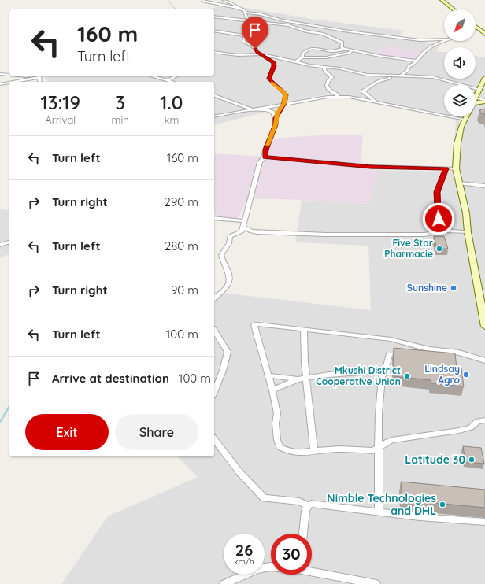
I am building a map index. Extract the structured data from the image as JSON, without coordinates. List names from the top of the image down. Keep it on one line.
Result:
{"places":["Five Star Pharmacie","Sunshine","Lindsay Agro","Mkushi District Cooperative Union","Latitude 30","Nimble Technologies and DHL"],"north":"bottom left","page":{"turn":["160 m","Turn left"],"eta":["13:19","Arrival","3","min","1.0","km"],"list":[{"name":"Turn left","value":"160 m"},{"name":"Turn right","value":"290 m"},{"name":"Turn left","value":"280 m"},{"name":"Turn right","value":"90 m"},{"name":"Turn left","value":"100 m"},{"name":"Arrive at destination","value":"100 m"}],"buttons":["Exit","Share"],"speed":"26 km/h","limit":"30"}}
